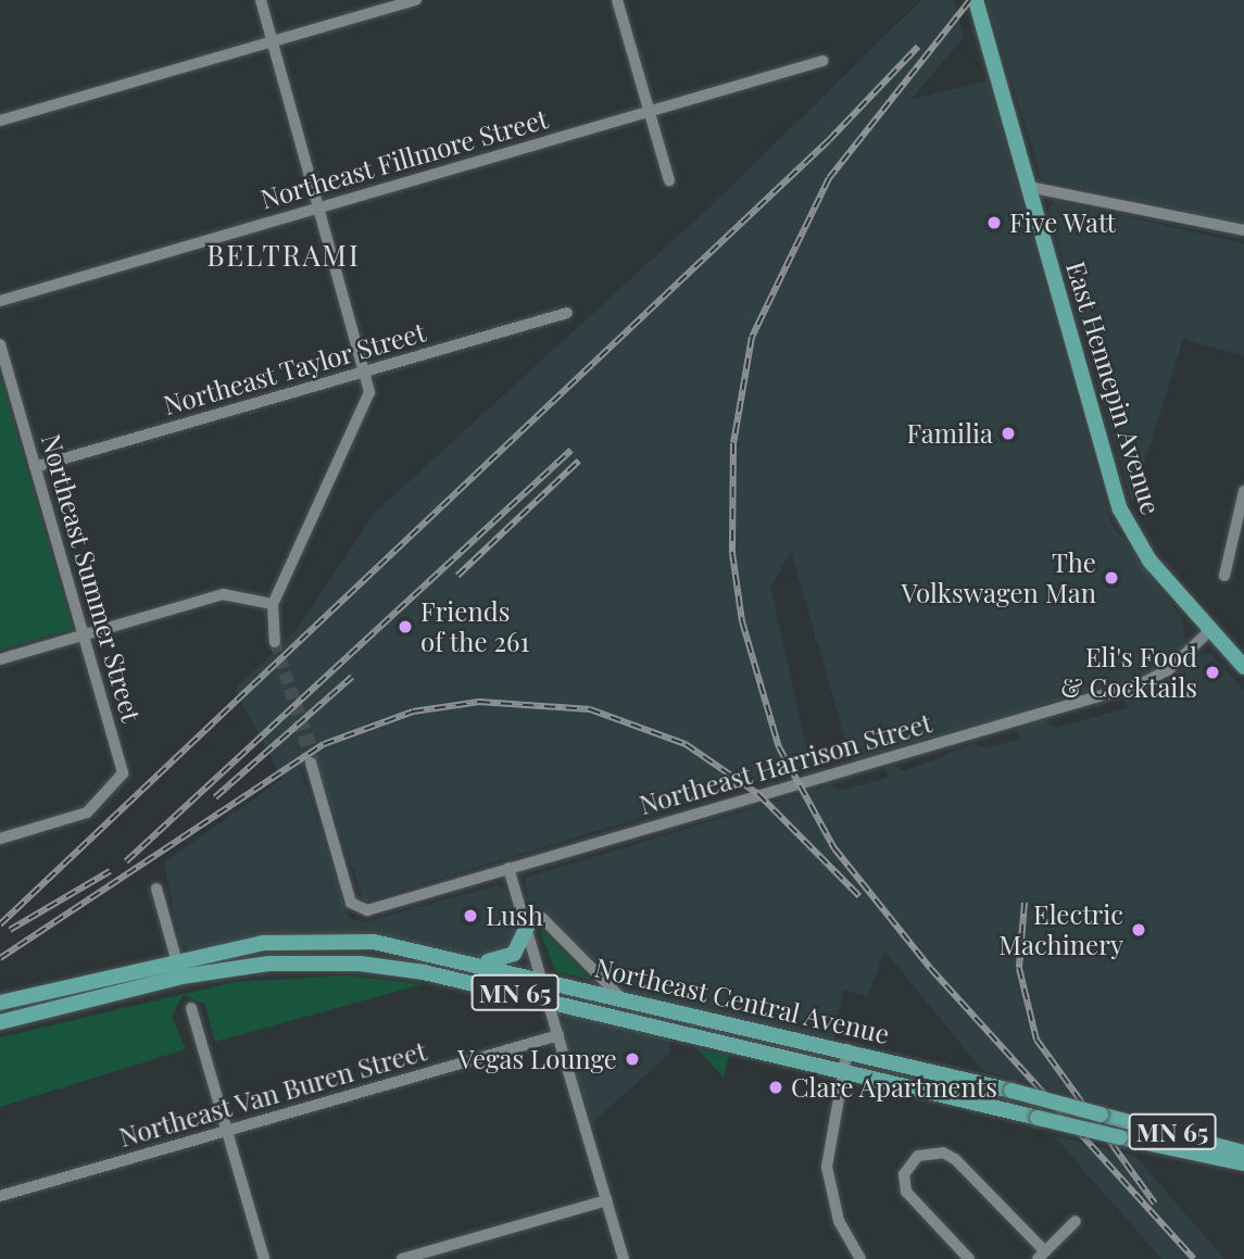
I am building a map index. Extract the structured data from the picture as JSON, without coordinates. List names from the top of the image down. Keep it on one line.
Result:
{"streets":{"main road":["East Hennepin Avenue","MN 65","Northeast Central Avenue"],"street":["Northeast Fillmore Street","Northeast Taylor Street","Northeast Summer Street","Northeast Harrison Street","Northeast Van Buren Street"]},"crossings":[["Northeast Taylor Street","Northeast Summer Street"],["East Hennepin Avenue","Northeast Harrison Street"]],"districts":["BELTRAMI"],"places":["Five Watt","Familia","The Volkswagen Man","Friends of the 261","Eli's Food & Cocktails","Lush","Electric Machinery","Vegas Lounge","Clare Apartments"]}
